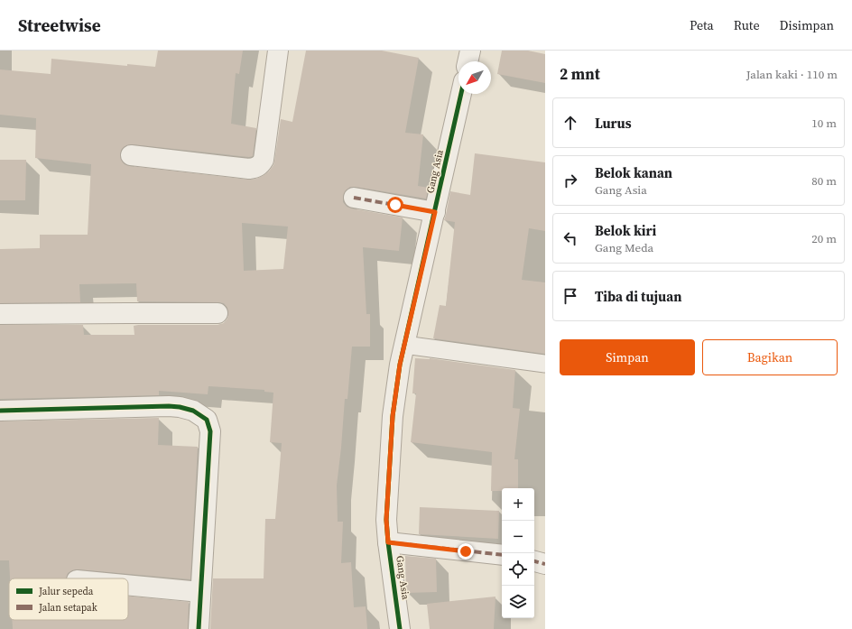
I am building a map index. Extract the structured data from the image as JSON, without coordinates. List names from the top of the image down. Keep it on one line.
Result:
{"streets":{"street":["Gang Asia"]},"legend":["Jalur sepeda","Jalan setapak"],"north":"bottom left","page":{"header":"Streetwise","nav":["Peta","Rute","Disimpan"],"heading":["2 mnt","Jalan kaki · 110 m"],"list":[["Lurus","10 m"],["Belok kanan","Gang Asia","80 m"],["Belok kiri","Gang Meda","20 m"],"Tiba di tujuan"],"buttons":["Simpan","Bagikan"],"map_buttons":["+","−"]}}
